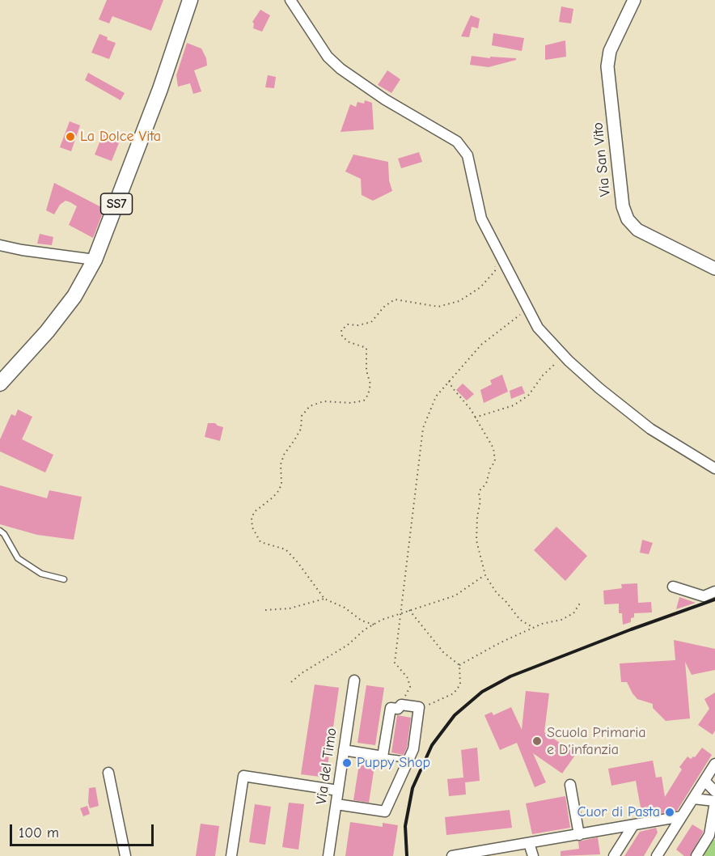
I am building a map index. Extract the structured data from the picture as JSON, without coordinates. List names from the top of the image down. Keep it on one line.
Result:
{"streets":{"main road":["SS7"],"street":["Via San Vito","Via del Timo"]},"places":["La Dolce Vita","Scuola Primaria e D'infanzia","Puppy Shop","Cuor di Pasta"],"scale_bar":"100 m"}
